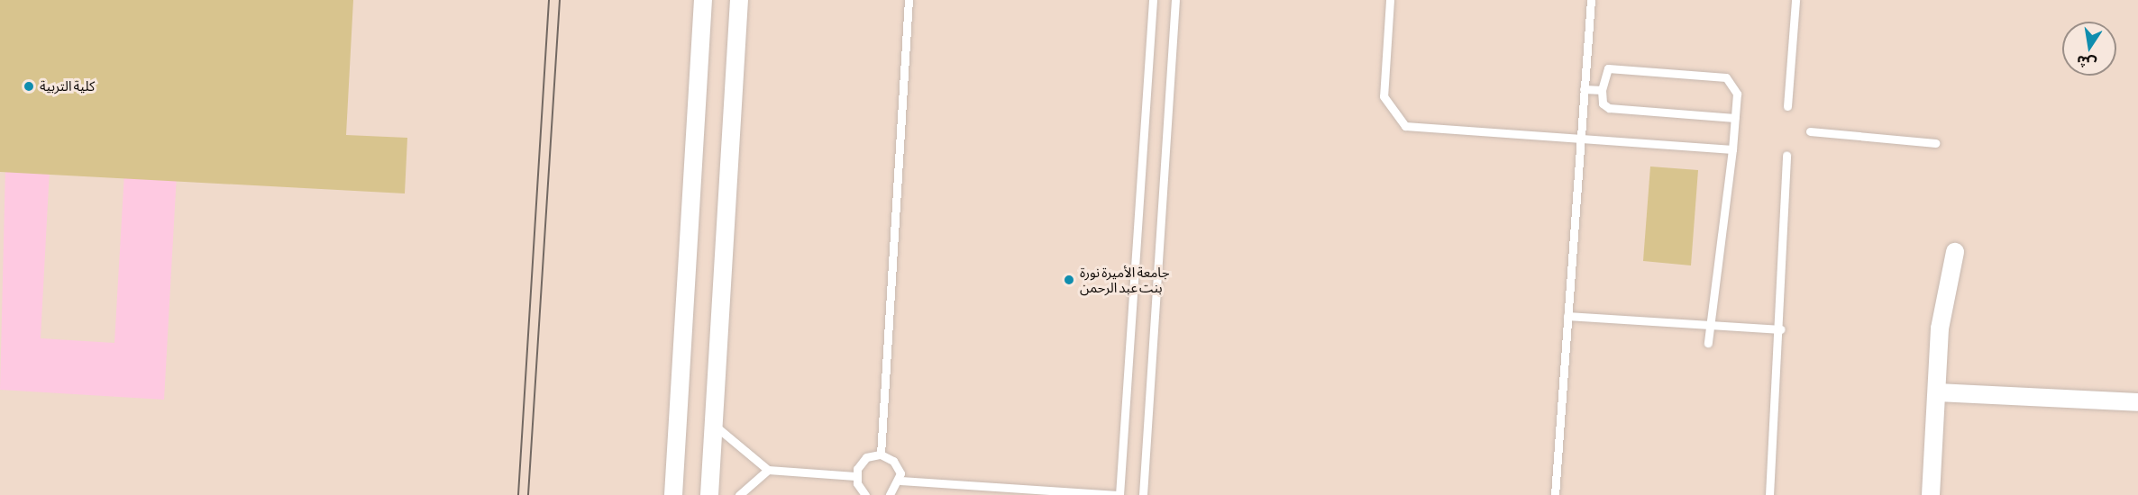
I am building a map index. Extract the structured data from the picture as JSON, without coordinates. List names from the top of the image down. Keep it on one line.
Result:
{"places":["كلية التربية","جامعة الأميرة نورة بنت عبد الرحمن"],"north":"bottom"}
